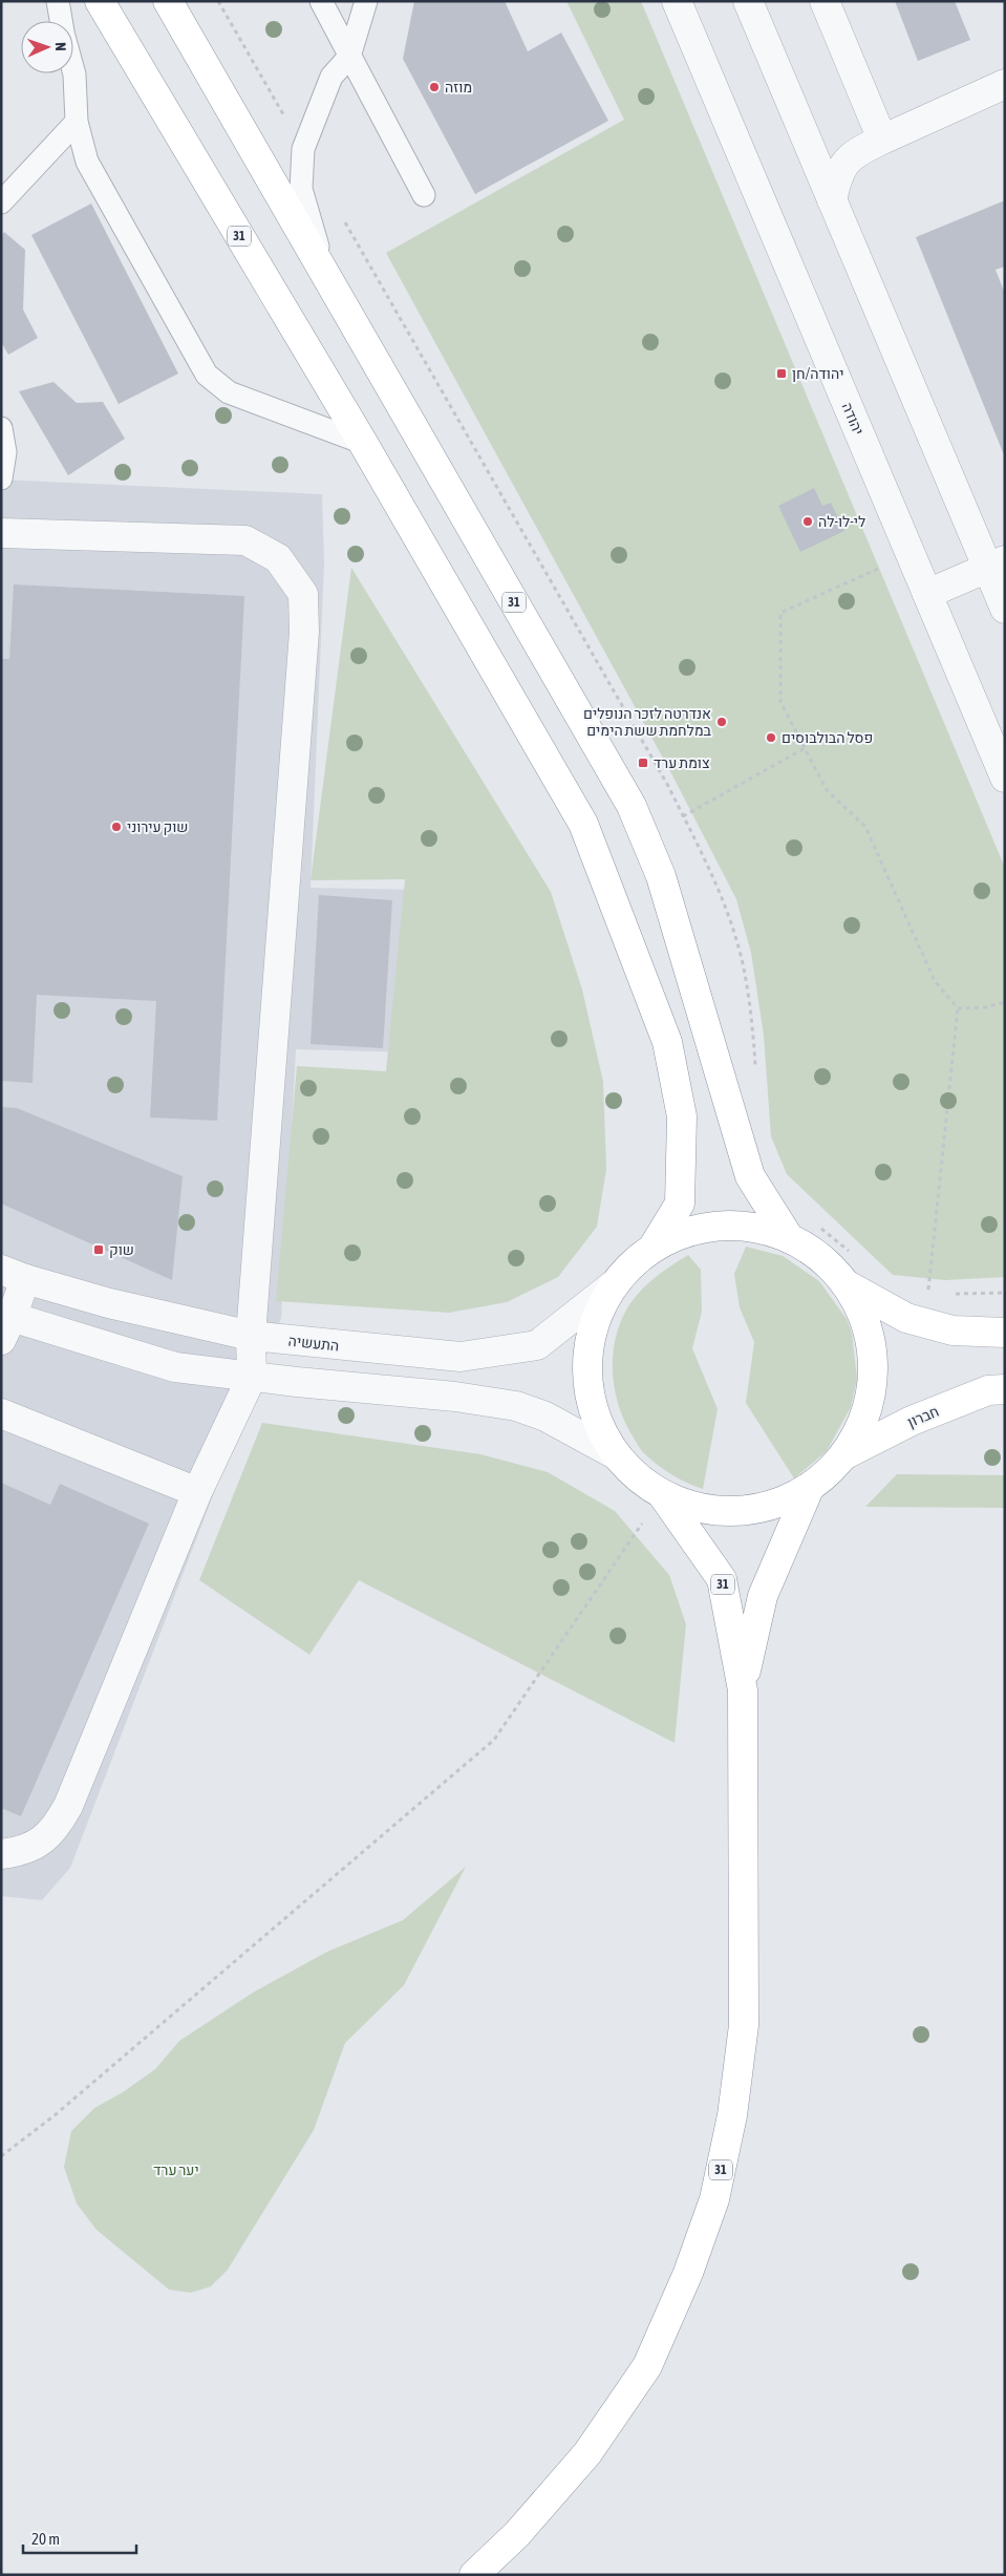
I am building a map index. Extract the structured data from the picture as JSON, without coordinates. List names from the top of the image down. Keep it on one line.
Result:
{"streets":{"main road":["31","חברון"],"street":["יהודה","התעשיה"]},"crossings":[["31","התעשיה"],["31","חברון"]],"parks":["יער ערד"],"places":{"other":["מוזה","לי-לו-לה","אנדרטה לזכר הנופלים במלחמת ששת הימים","פסל הבולבוסים","שוק עירוני"],"transit":["יהודה/חן","צומת ערד","שוק"]},"scale_bar":"20 m","north":"right"}
